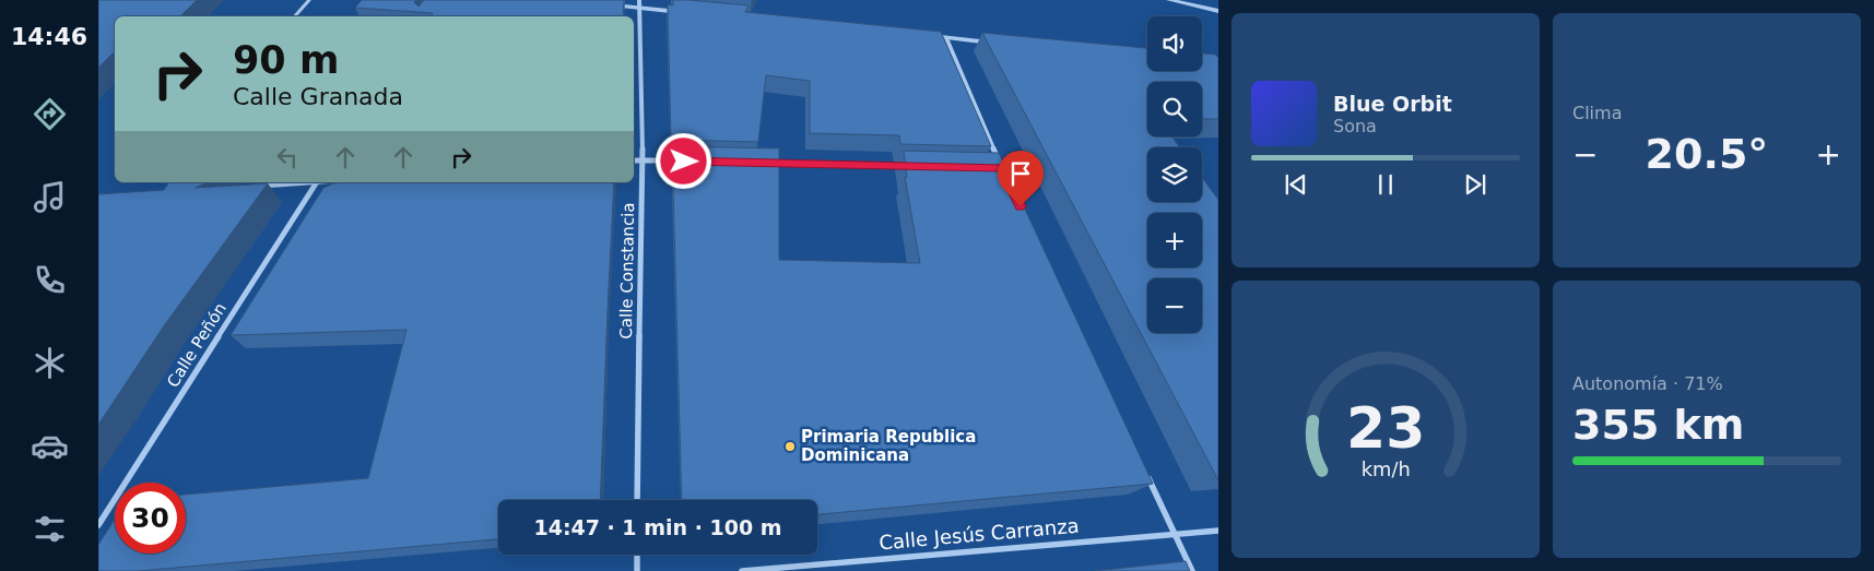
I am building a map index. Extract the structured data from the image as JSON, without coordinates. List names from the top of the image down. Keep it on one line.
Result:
{"streets":{"street":["Calle Constancia","Calle Peñón","Calle Jesús Carranza"]},"places":["Primaria Republica Dominicana"],"page":{"tabs":"14:46","tile":["Clima",["Autonomía · 71%","355 km"]],"map_buttons":["+","−"],"turn":["90 m","Calle Granada"],"song":["Blue Orbit","Sona"],"heat":["−","20.5°","+"],"limit":"30","trip":"14:47 · 1 min · 100 m","gauge":["23","km/h"]}}
